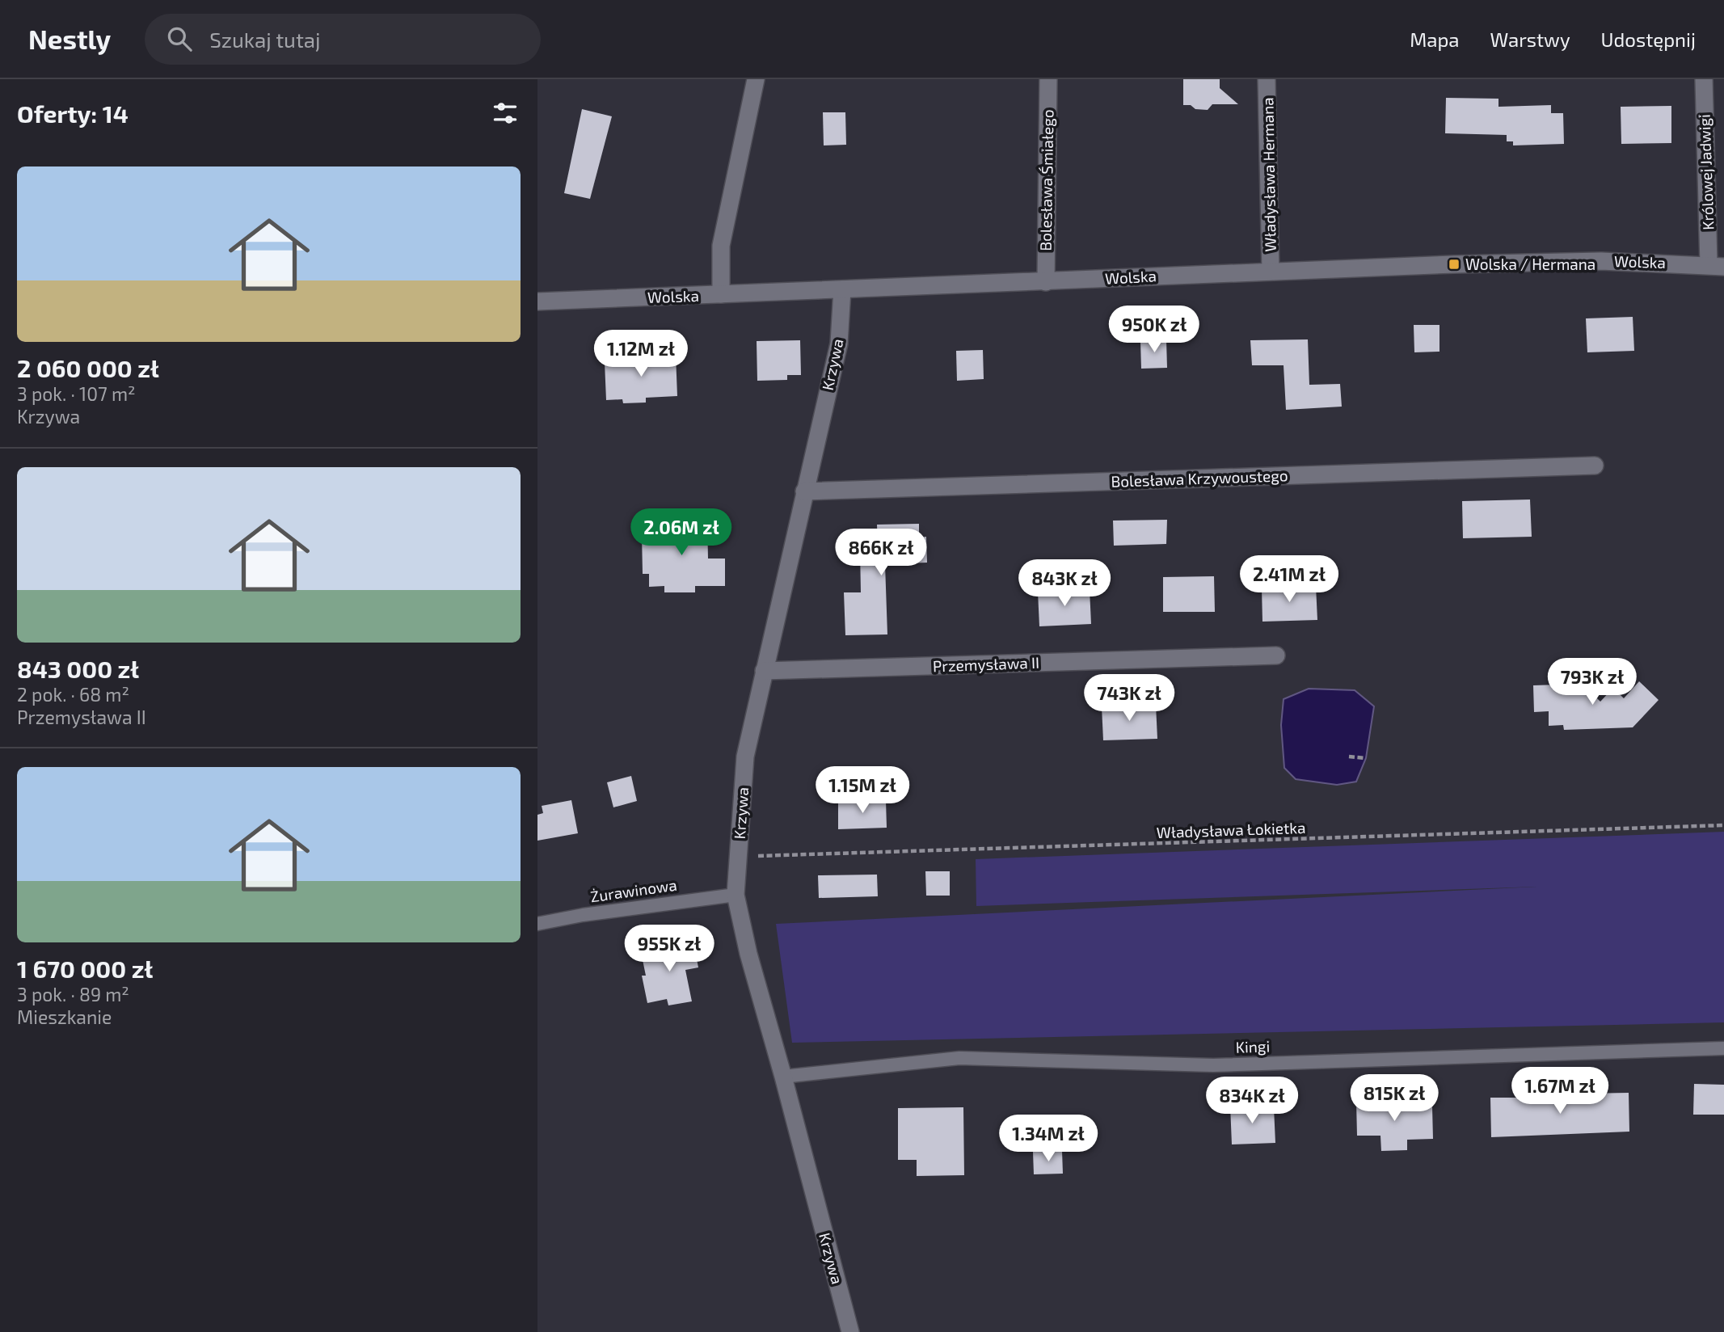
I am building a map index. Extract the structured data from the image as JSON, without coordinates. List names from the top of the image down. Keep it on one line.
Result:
{"streets":{"street":["Królowej Jadwigi","Władysława Hermana","Bolesława Śmiałego","Wolska","Krzywa","Bolesława Krzywoustego","Przemysława II"],"lane":["Żurawinowa","Kingi"],"path":["Władysława Łokietka"]},"crossings":[["Królowej Jadwigi","Wolska"],["Władysława Hermana","Wolska"],["Bolesława Śmiałego","Wolska"],["Wolska","Krzywa"],["Krzywa","Bolesława Krzywoustego"],["Krzywa","Przemysława II"],["Krzywa","Władysława Łokietka"],["Krzywa","Żurawinowa"],["Krzywa","Kingi"]],"places":{"transit":["Wolska / Hermana"]},"page":{"header":"Nestly","search":"Szukaj tutaj","nav":["Mapa","Warstwy","Udostępnij"],"heading":"Oferty: 14","list":[{"name":"2 060 000 zł","note":"3 pok. · 107 m² · Krzywa"},{"name":"843 000 zł","note":"2 pok. · 68 m² · Przemysława II"},{"name":"1 670 000 zł","note":"3 pok. · 89 m² · Mieszkanie"}],"price":["950K zł","1.12M zł","2.06M zł","866K zł","2.41M zł","843K zł","793K zł","743K zł","1.15M zł","955K zł","1.67M zł","815K zł","834K zł","1.34M zł"]}}
